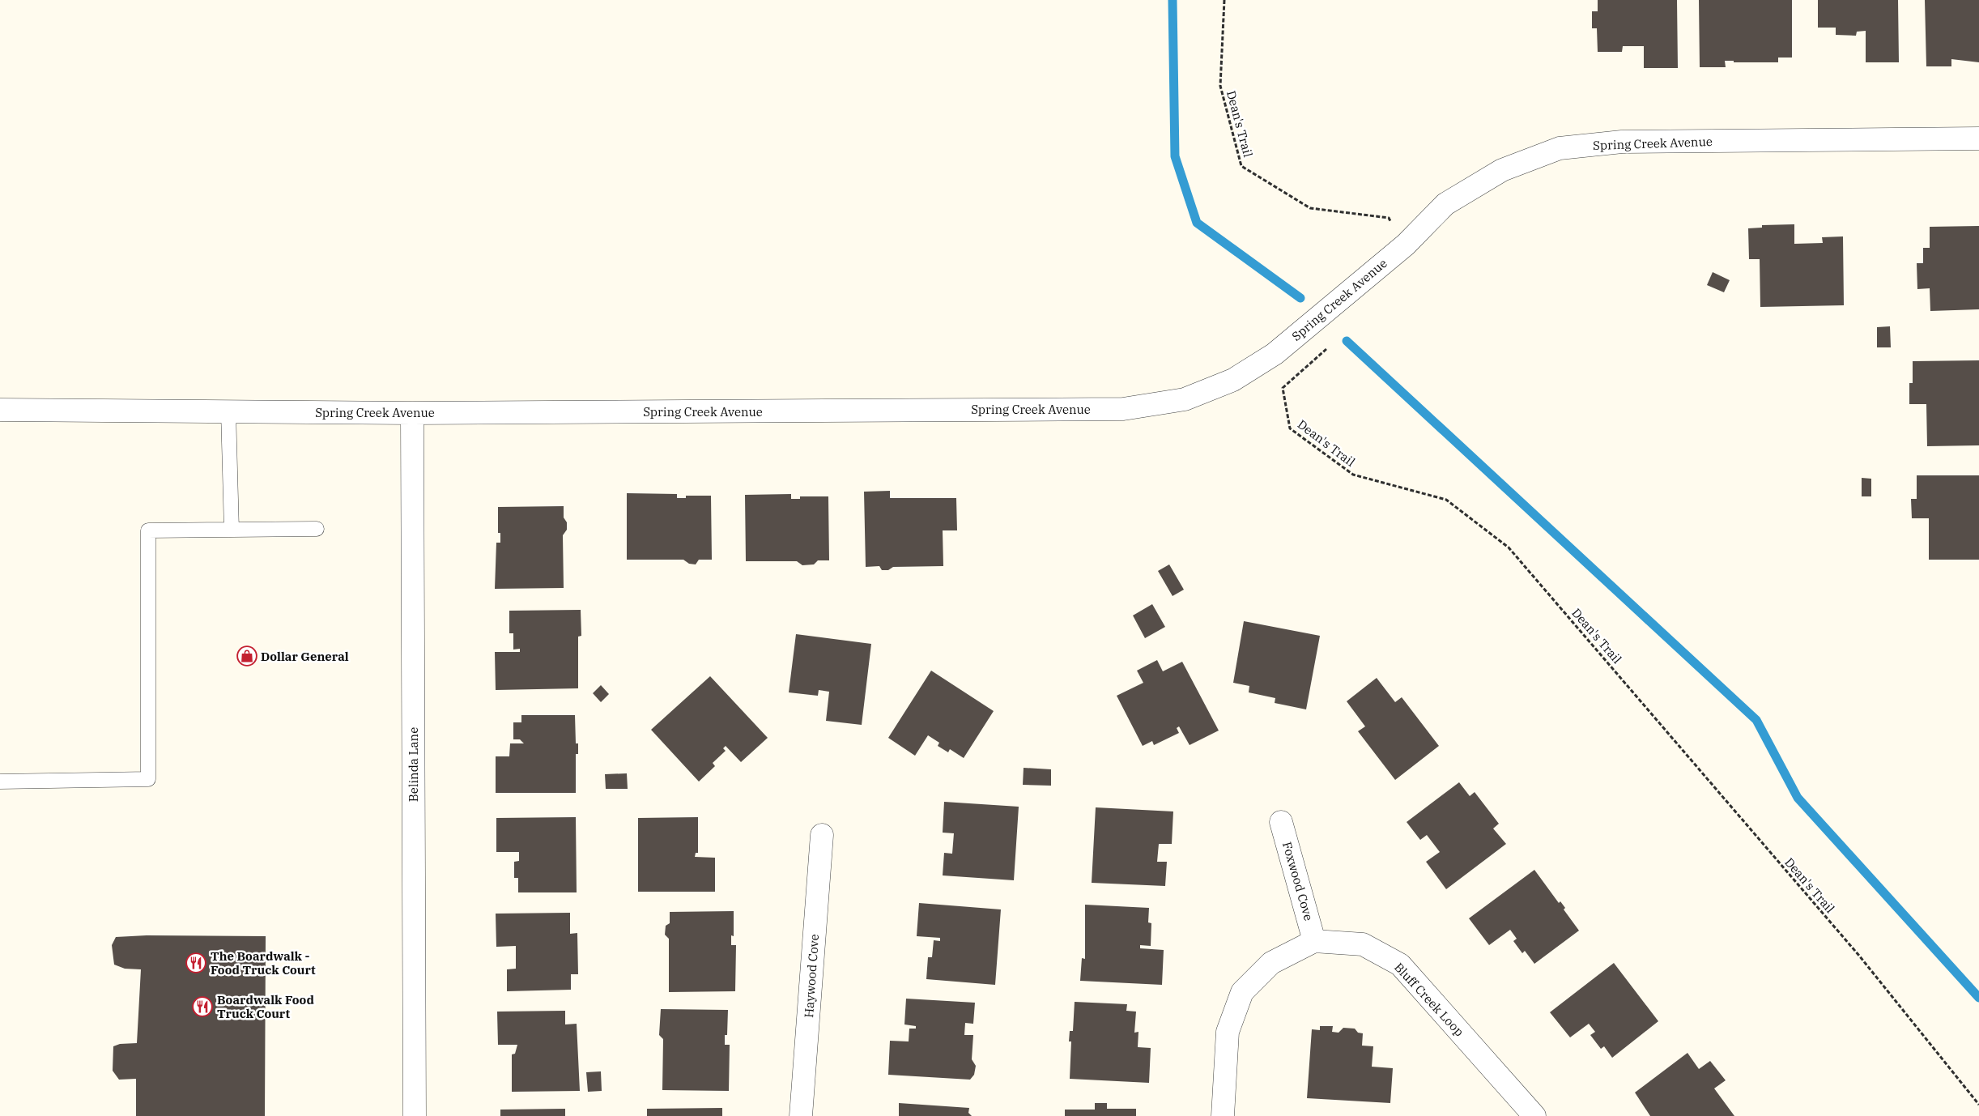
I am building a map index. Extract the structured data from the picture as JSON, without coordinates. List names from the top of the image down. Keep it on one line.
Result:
{"streets":{"street":["Spring Creek Avenue","Belinda Lane","Foxwood Cove","Haywood Cove","Bluff Creek Loop"],"path":["Dean's Trail"]},"crossings":[["Spring Creek Avenue","Belinda Lane"],["Foxwood Cove","Bluff Creek Loop"]],"places":{"shop":["Dollar General"],"restaurant":["The Boardwalk - Food Truck Court","Boardwalk Food Truck Court"]}}
